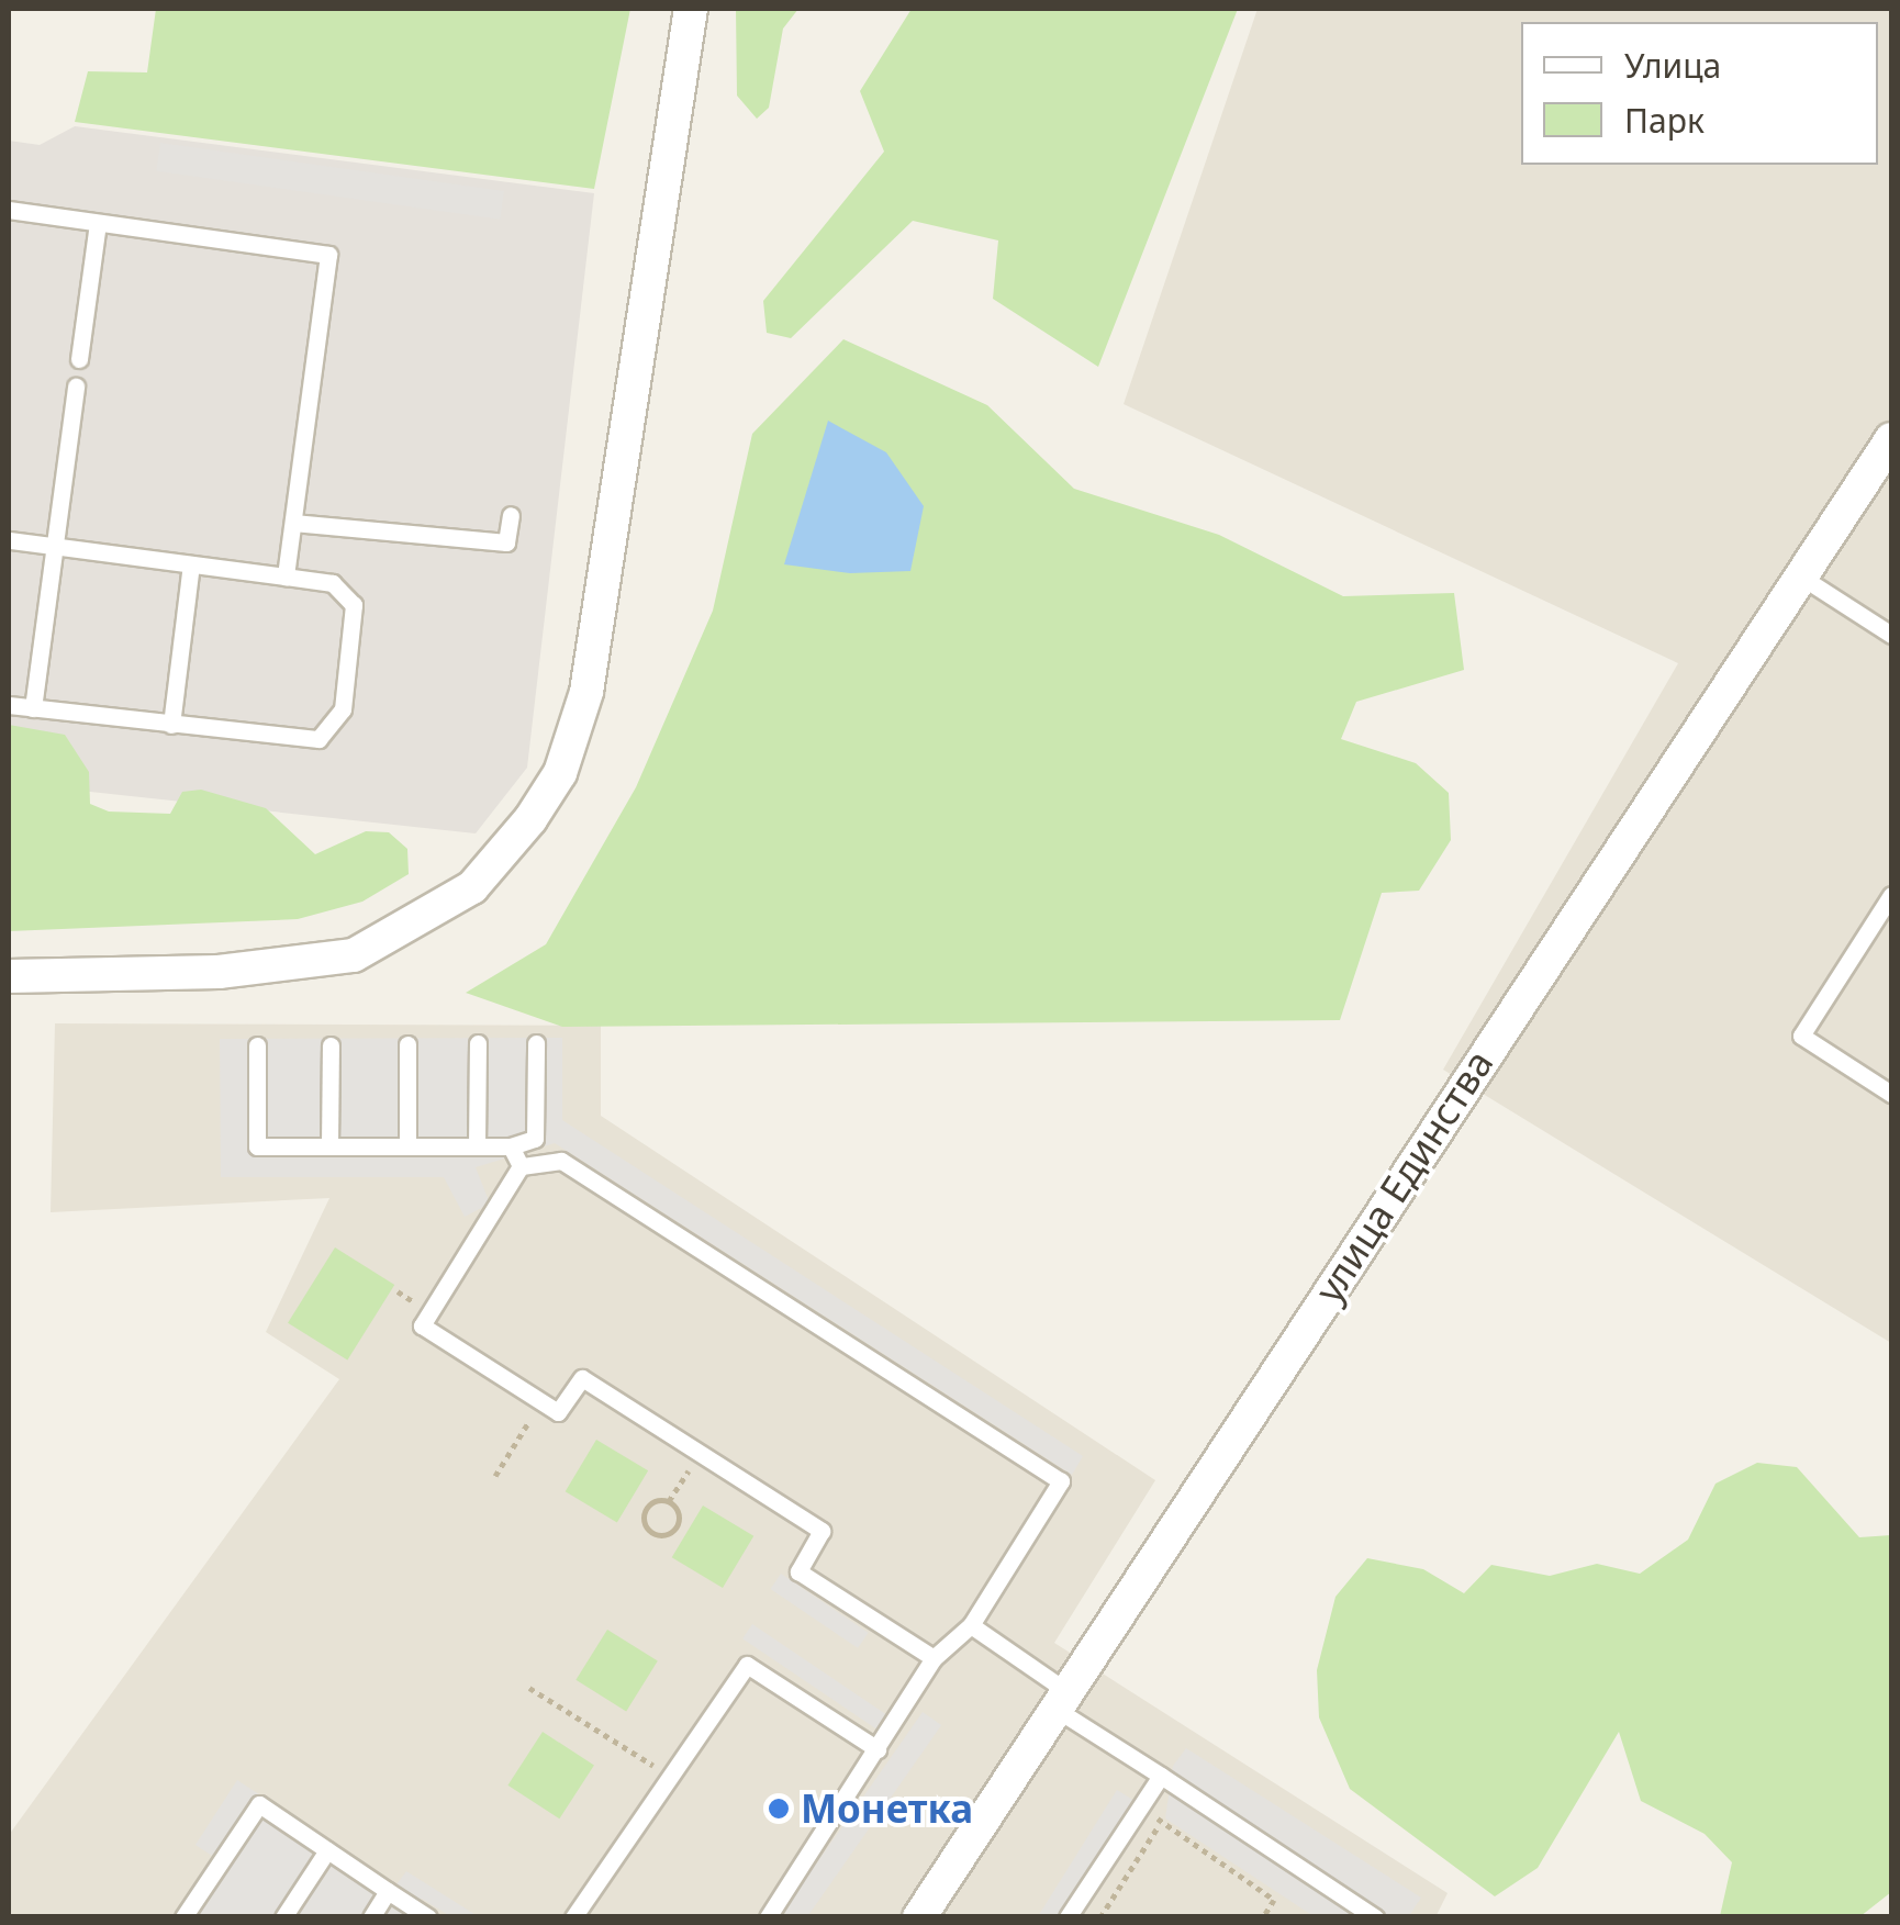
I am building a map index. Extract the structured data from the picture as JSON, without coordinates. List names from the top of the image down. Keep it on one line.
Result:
{"streets":{"street":["улица Единства"]},"places":["Монетка"],"legend":["Улица","Парк"]}
